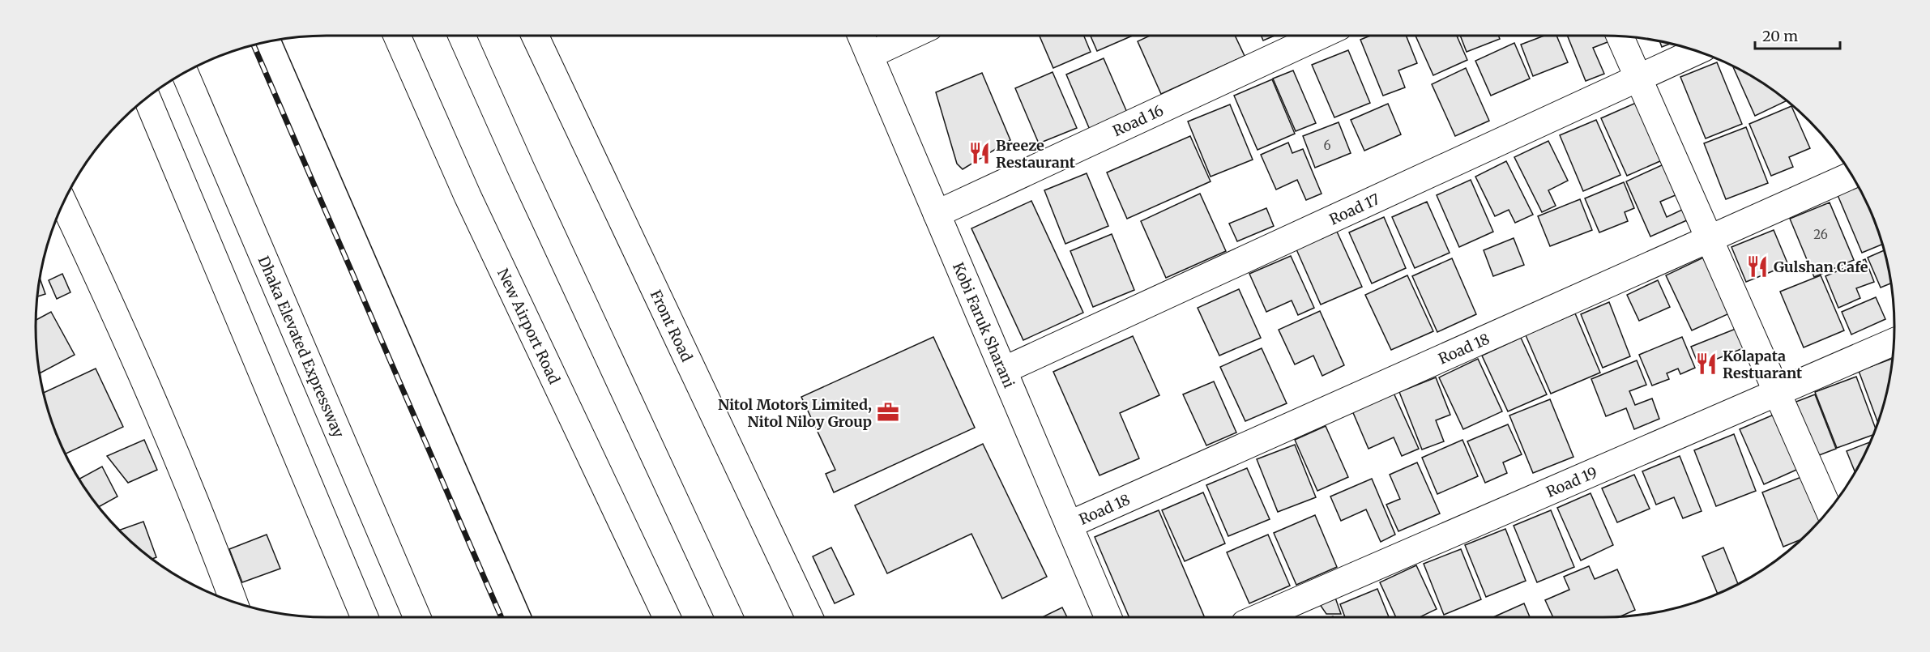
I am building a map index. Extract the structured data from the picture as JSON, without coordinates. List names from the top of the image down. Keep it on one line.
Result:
{"streets":{"main road":["Road 16","Road 17","Kobi Faruk Sharani","Front Road","New Airport Road","Dhaka Elevated Expressway","Road 18","Road 19"]},"crossings":[["Road 16","Kobi Faruk Sharani"],["Road 17","Kobi Faruk Sharani"],["Kobi Faruk Sharani","Road 18"]],"places":{"restaurant":["Breeze Restaurant","Gulshan Cafe","Kolapata Restuarant"],"office":["Nitol Motors Limited, Nitol Niloy Group"]},"house_numbers":["6","26"],"scale_bar":"20 m"}
